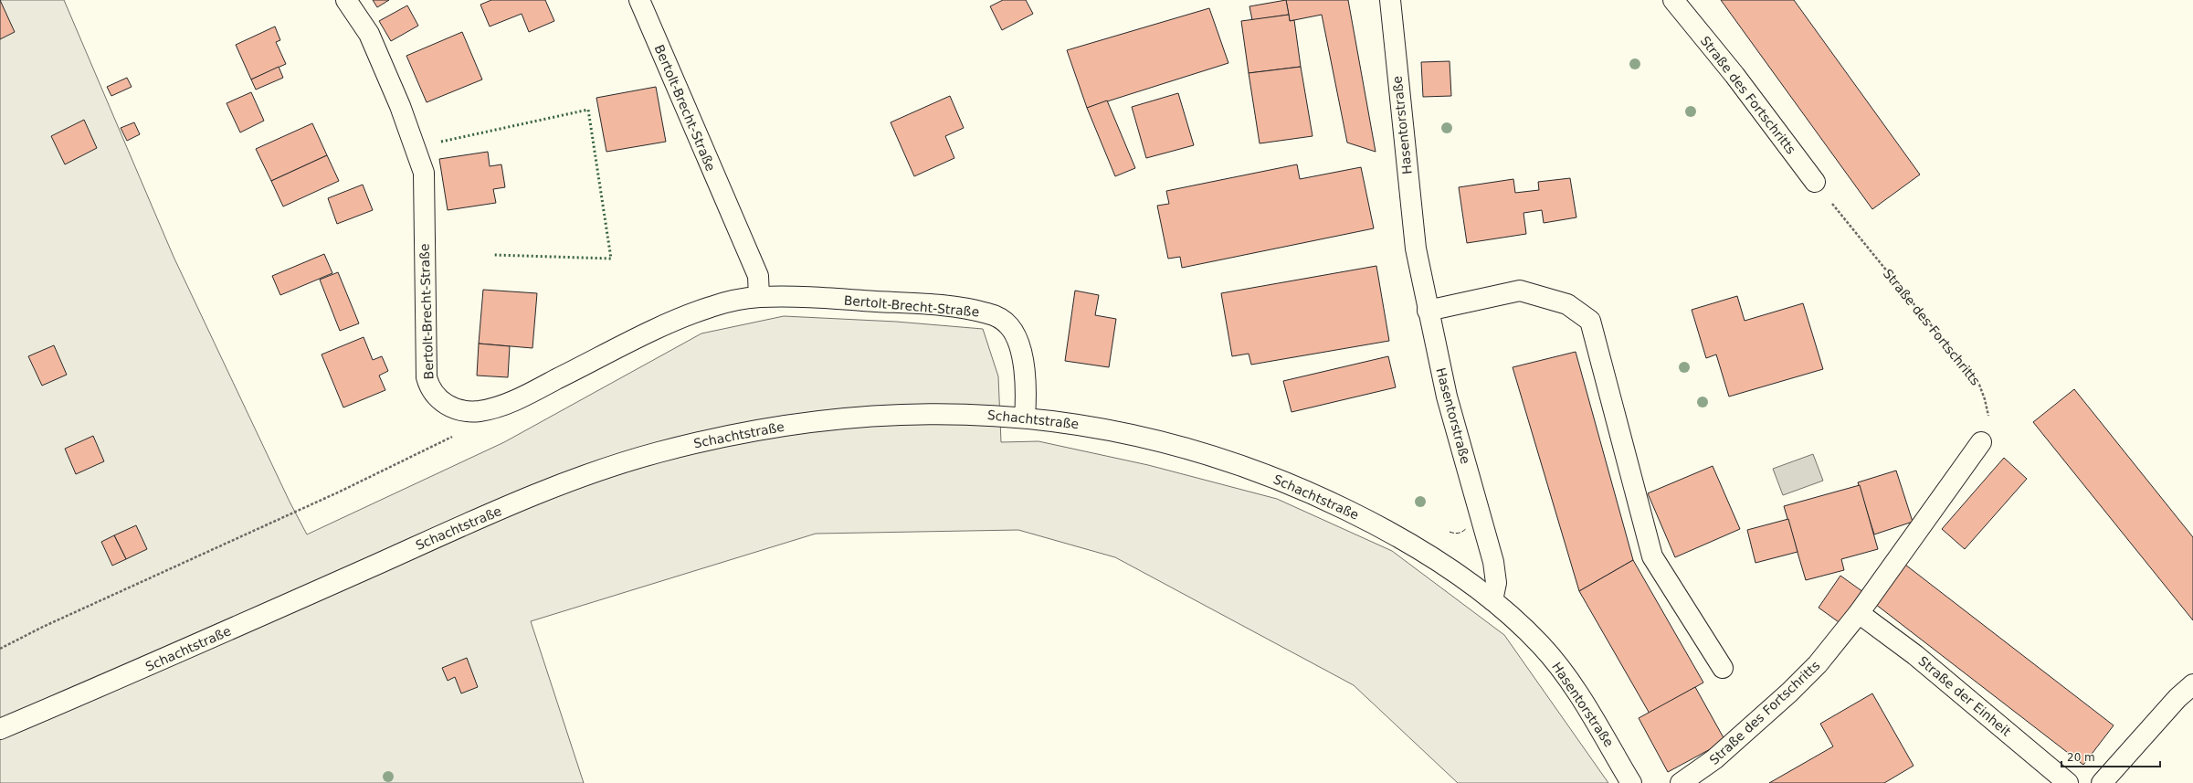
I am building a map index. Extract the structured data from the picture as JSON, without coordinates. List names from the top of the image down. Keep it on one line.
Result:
{"streets":{"street":["Straße des Fortschritts","Bertolt-Brecht-Straße","Hasentorstraße","Schachtstraße","Straße der Einheit"]},"crossings":[["Straße des Fortschritts","Straße der Einheit"],["Bertolt-Brecht-Straße","Schachtstraße"],["Hasentorstraße","Schachtstraße"]],"scale_bar":"20 m"}
